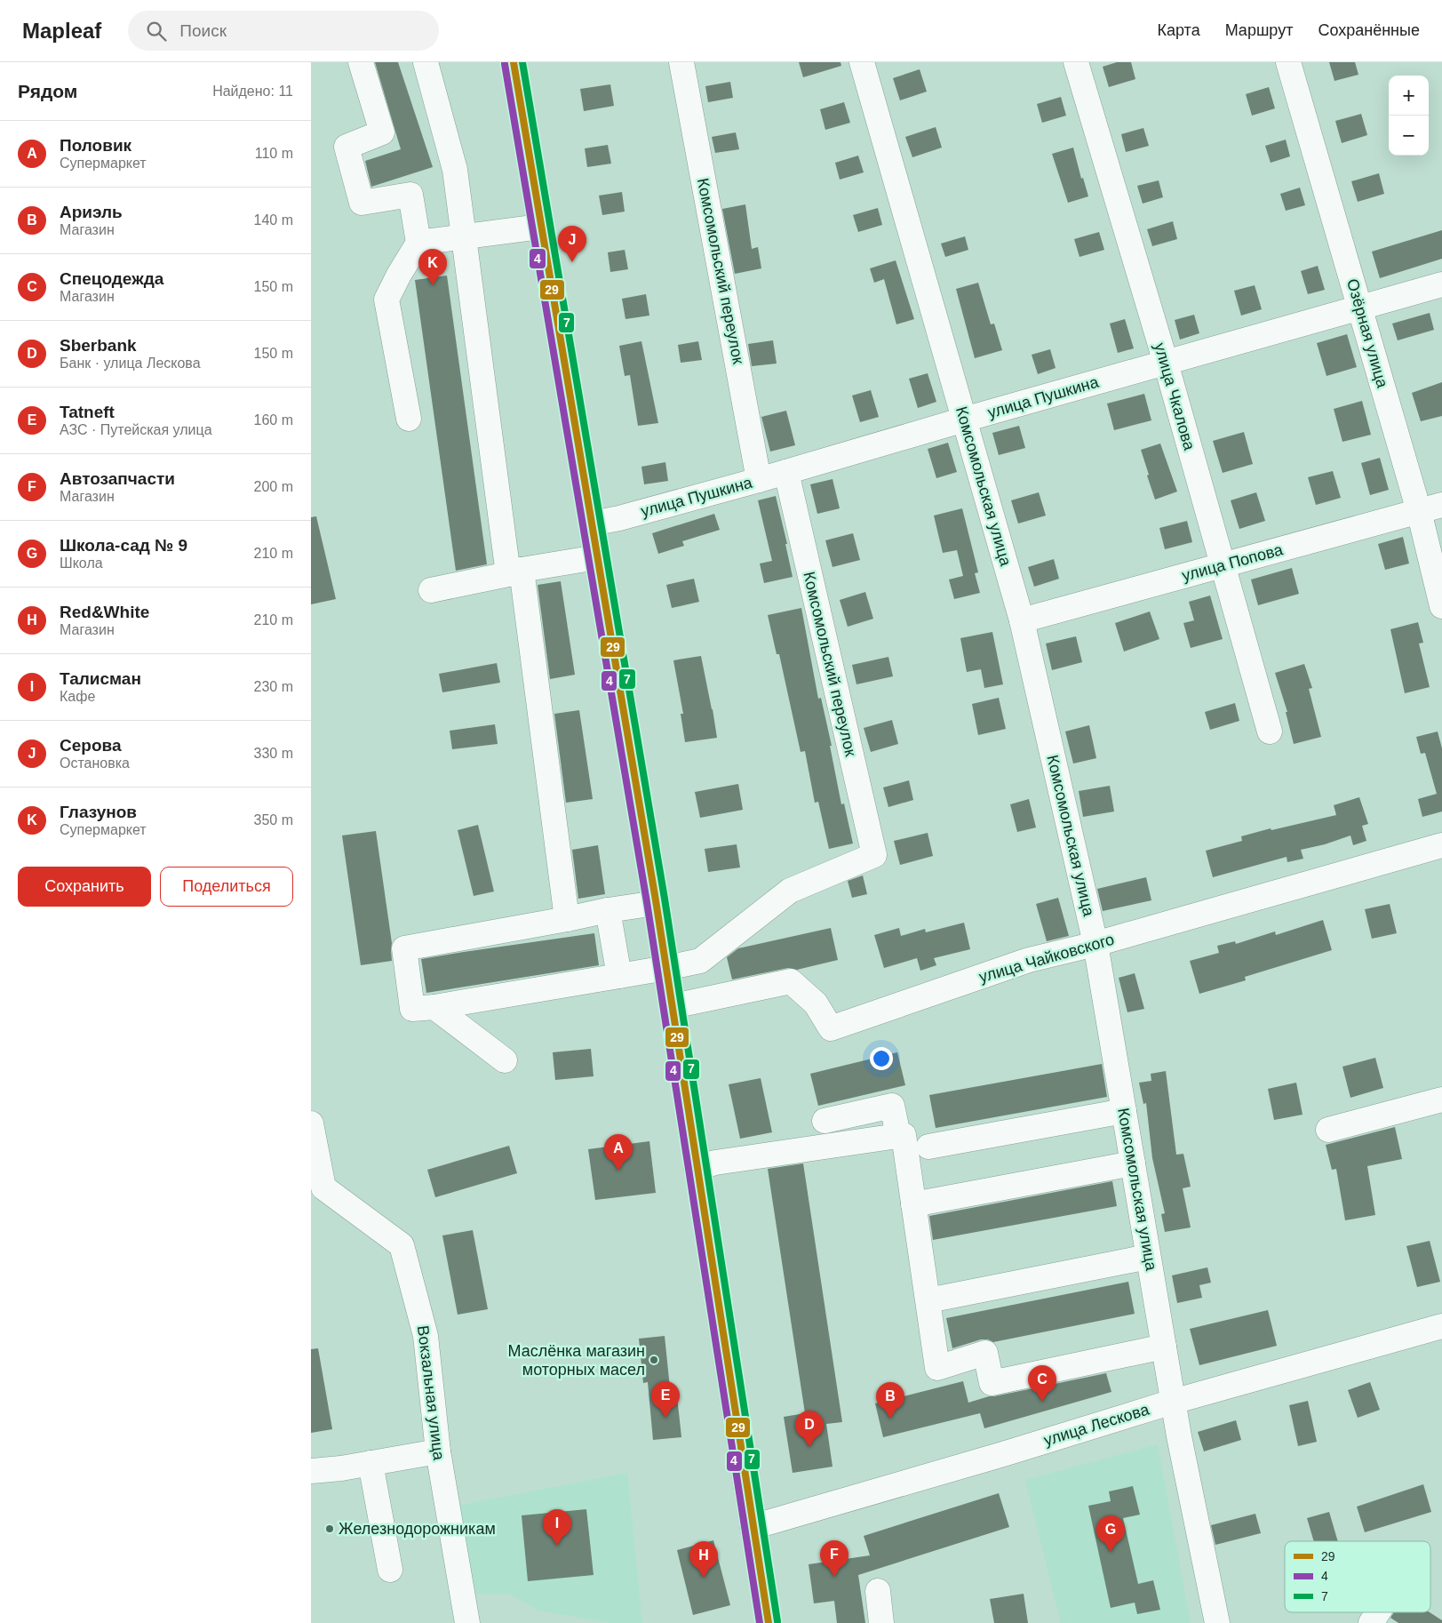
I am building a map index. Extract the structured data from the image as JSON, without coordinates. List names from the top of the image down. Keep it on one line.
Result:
{"streets":{"street":["Комсомольский переулок","Озёрная улица","улица Чкалова","улица Пушкина","Комсомольская улица","улица Попова","улица Чайковского","Вокзальная улица","улица Лескова"]},"crossings":[["Комсомольский переулок","улица Пушкина"],["Озёрная улица","улица Пушкина"],["Озёрная улица","улица Попова"],["улица Чкалова","улица Пушкина"],["улица Чкалова","улица Попова"],["улица Пушкина","Комсомольская улица"],["Комсомольская улица","улица Попова"],["Комсомольская улица","улица Чайковского"],["Комсомольская улица","улица Лескова"]],"places":["Маслёнка магазин моторных масел","Железнодорожникам"],"lines":["transit line 29","transit line 7","transit line 4"],"legend":["29","4","7"],"page":{"header":"Mapleaf","search":"Поиск","nav":["Карта","Маршрут","Сохранённые"],"heading":["Рядом","Найдено: 11"],"map_buttons":["+","−"],"list":[{"mark":"A","name":"Половик","note":"Супермаркет","value":"110 m"},{"mark":"B","name":"Ариэль","note":"Магазин","value":"140 m"},{"mark":"C","name":"Спецодежда","note":"Магазин","value":"150 m"},{"mark":"D","name":"Sberbank","note":"Банк · улица Лескова","value":"150 m"},{"mark":"E","name":"Tatneft","note":"АЗС · Путейская улица","value":"160 m"},{"mark":"F","name":"Автозапчасти","note":"Магазин","value":"200 m"},{"mark":"G","name":"Школа-сад № 9","note":"Школа","value":"210 m"},{"mark":"H","name":"Red&White","note":"Магазин","value":"210 m"},{"mark":"I","name":"Талисман","note":"Кафе","value":"230 m"},{"mark":"J","name":"Серова","note":"Остановка","value":"330 m"},{"mark":"K","name":"Глазунов","note":"Супермаркет","value":"350 m"}],"pins":["J","K","A","C","E","B","D","I","G","F","H"],"buttons":["Сохранить","Поделиться"]}}
